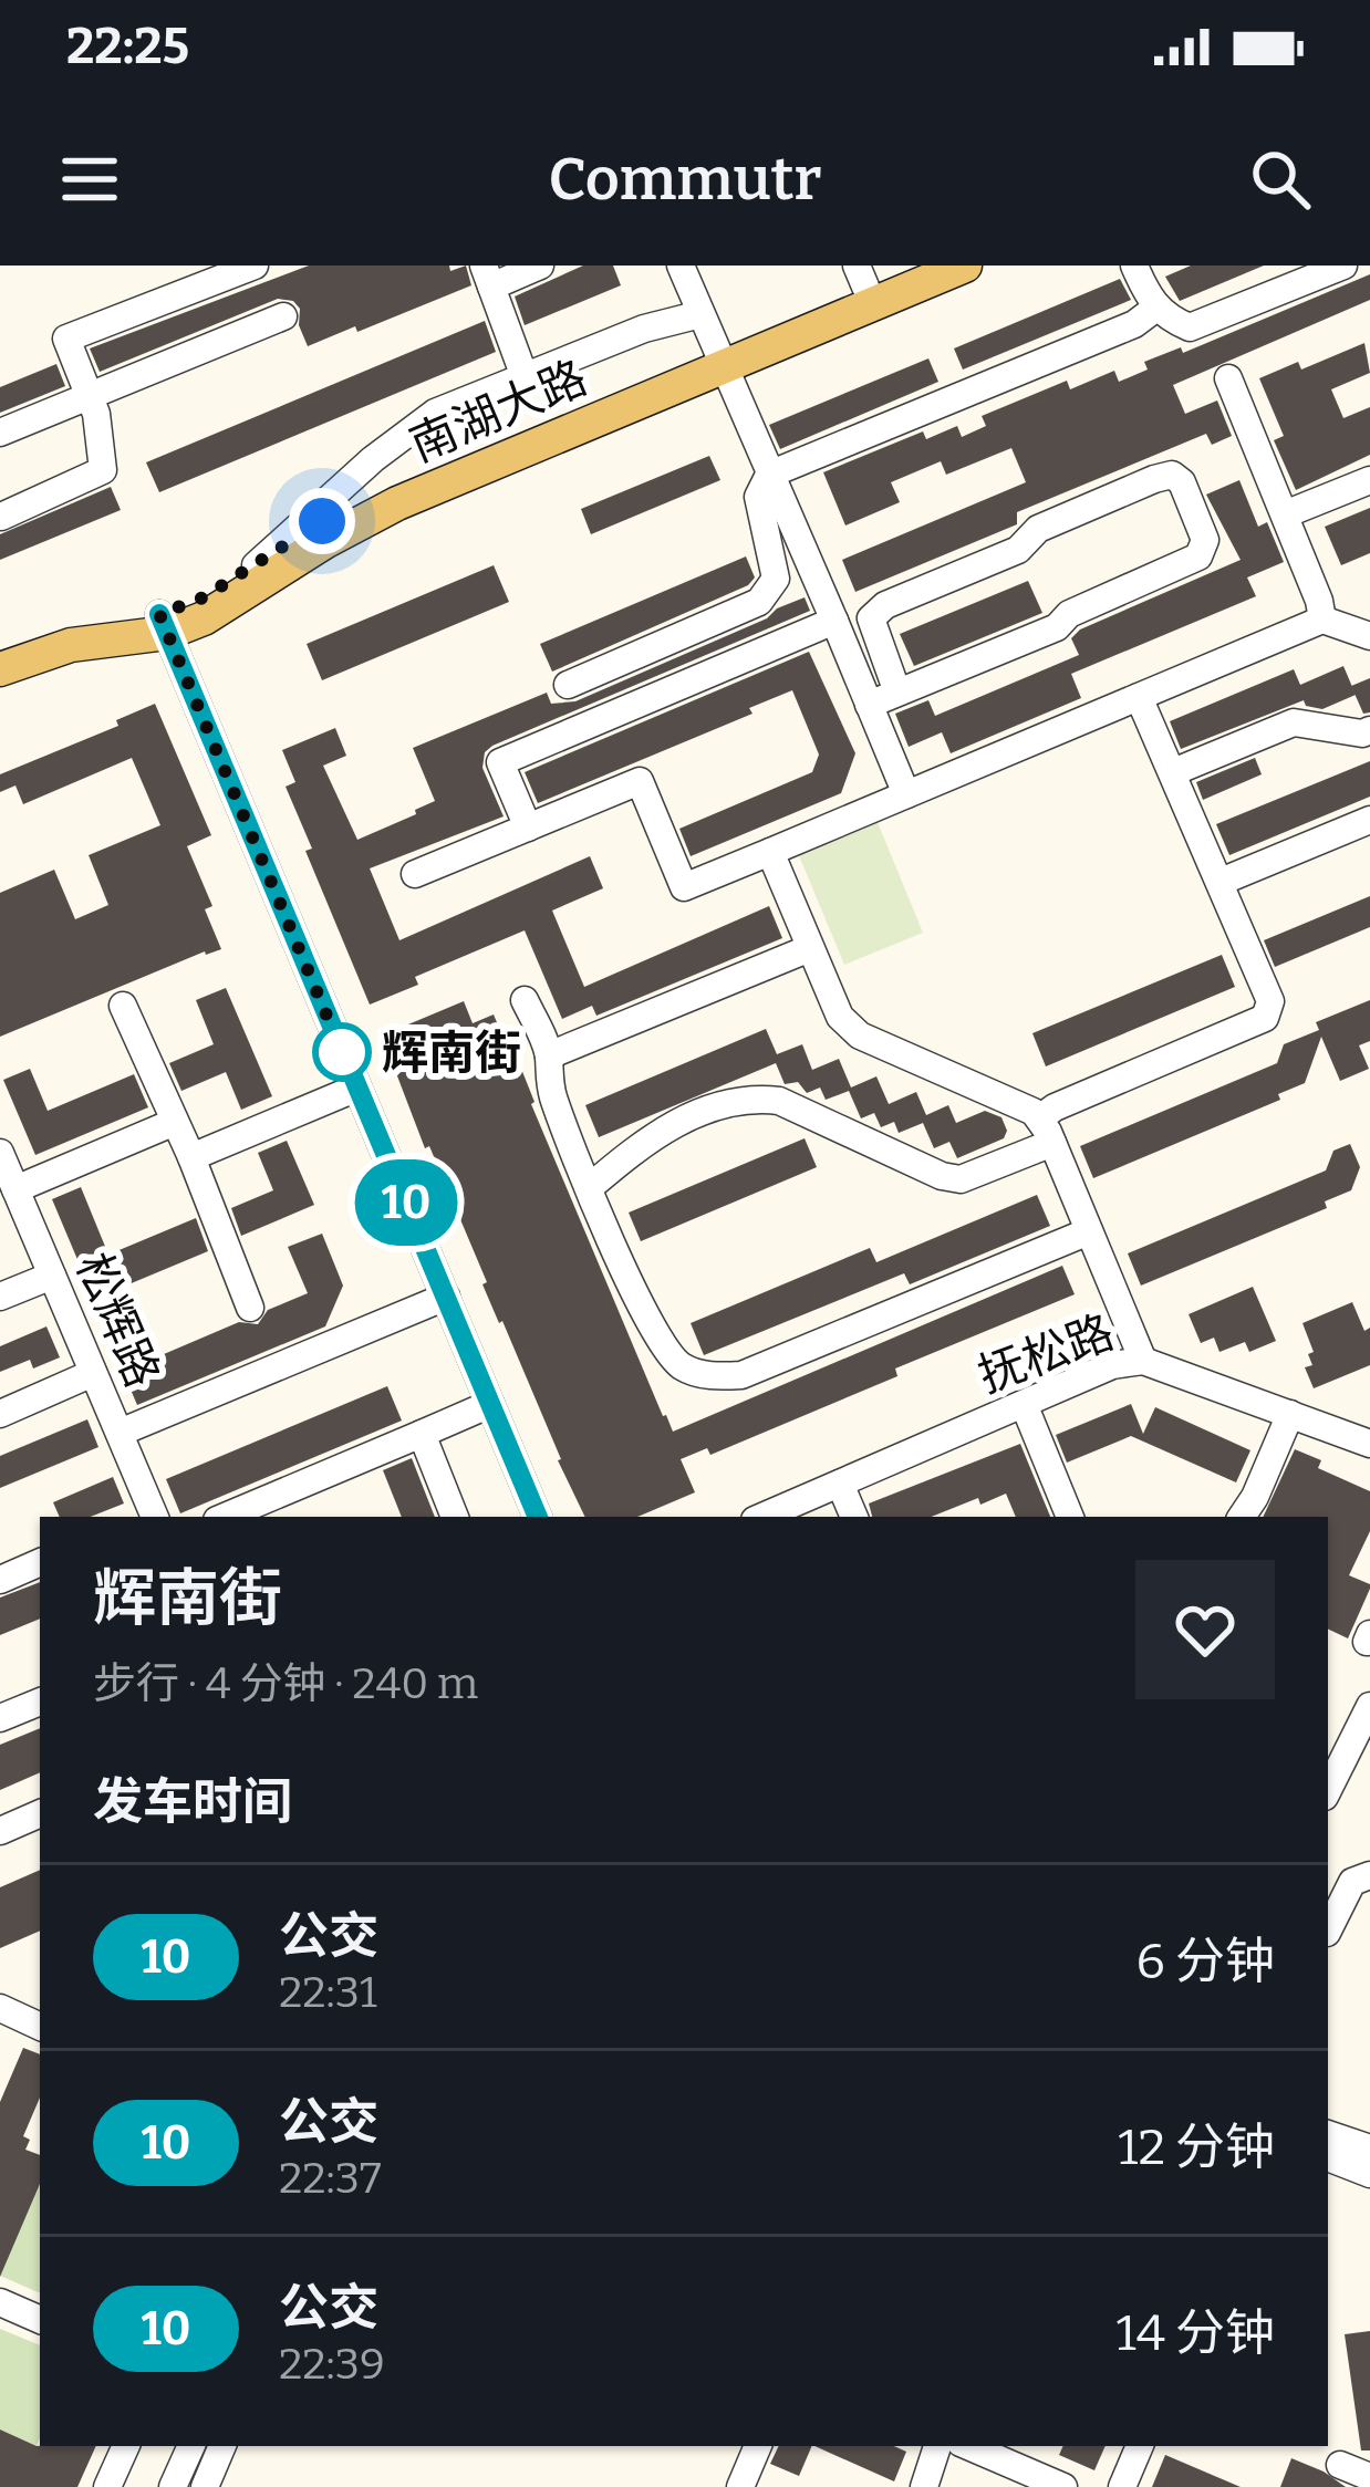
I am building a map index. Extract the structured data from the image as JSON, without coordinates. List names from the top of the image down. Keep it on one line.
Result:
{"streets":{"main road":["南湖大路"],"street":["松辉路","抚松路"]},"places":["辉南街"],"lines":["bus line 10"],"page":{"status":"22:25","header":"Commutr","on_map":"10","heading":[["辉南街","步行 · 4 分钟 · 240 m"],"发车时间"],"list":[{"mark":"10","name":"公交","note":"22:31","value":"6 分钟"},{"mark":"10","name":"公交","note":"22:37","value":"12 分钟"},{"mark":"10","name":"公交","note":"22:39","value":"14 分钟"}]}}
